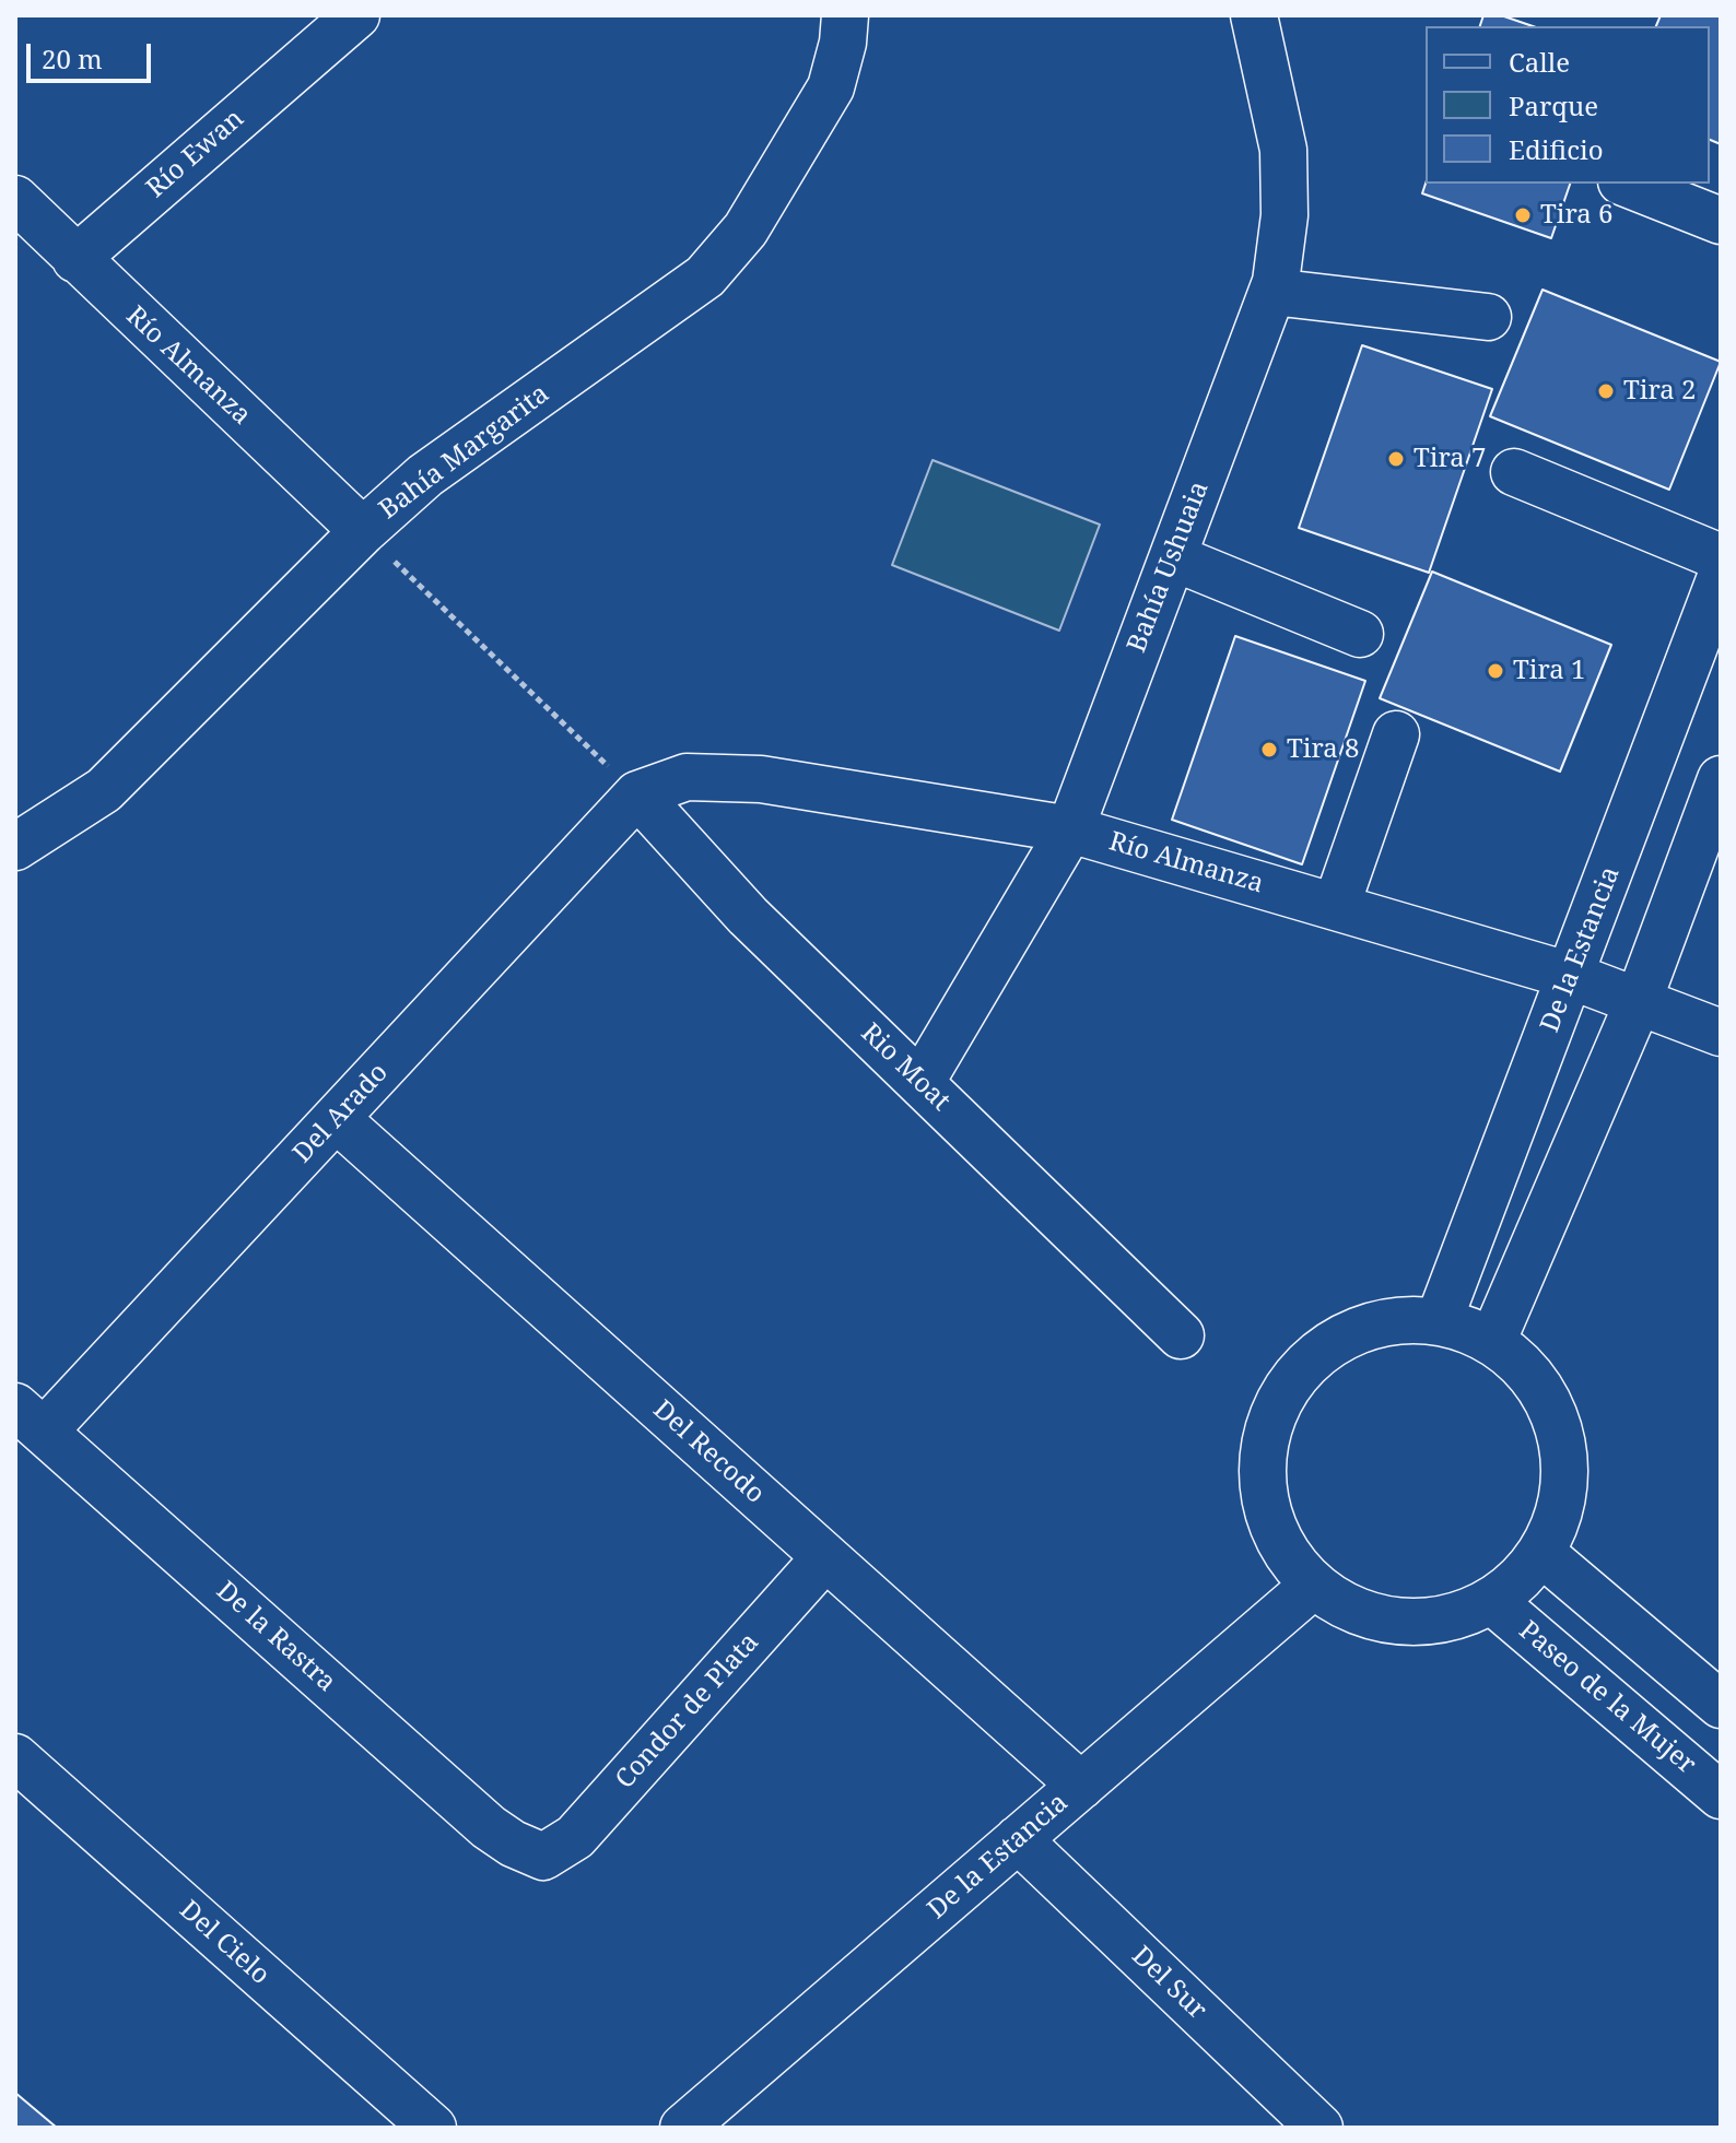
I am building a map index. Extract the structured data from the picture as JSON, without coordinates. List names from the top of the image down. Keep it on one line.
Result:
{"streets":{"street":["Río Ewan","Río Almanza","Bahía Margarita","Bahía Ushuaia","De la Estancia","Rio Moat","Del Arado","Del Recodo","De la Rastra","Paseo de la Mujer","Condor de Plata","Del Cielo","Del Sur"]},"crossings":[["Río Ewan","Río Almanza"],["Río Almanza","Bahía Margarita"],["Río Almanza","Bahía Ushuaia"],["Río Almanza","De la Estancia"],["Río Almanza","Rio Moat"],["Río Almanza","Del Arado"],["Bahía Ushuaia","Rio Moat"],["De la Estancia","Del Recodo"],["De la Estancia","Paseo de la Mujer"],["De la Estancia","Del Sur"],["Rio Moat","Del Arado"],["Del Arado","Del Recodo"],["Del Arado","De la Rastra"],["Del Recodo","Condor de Plata"],["De la Rastra","Condor de Plata"]],"places":["Tira 6","Tira 2","Tira 7","Tira 1","Tira 8"],"legend":["Calle","Parque","Edificio"],"scale_bar":"20 m"}
